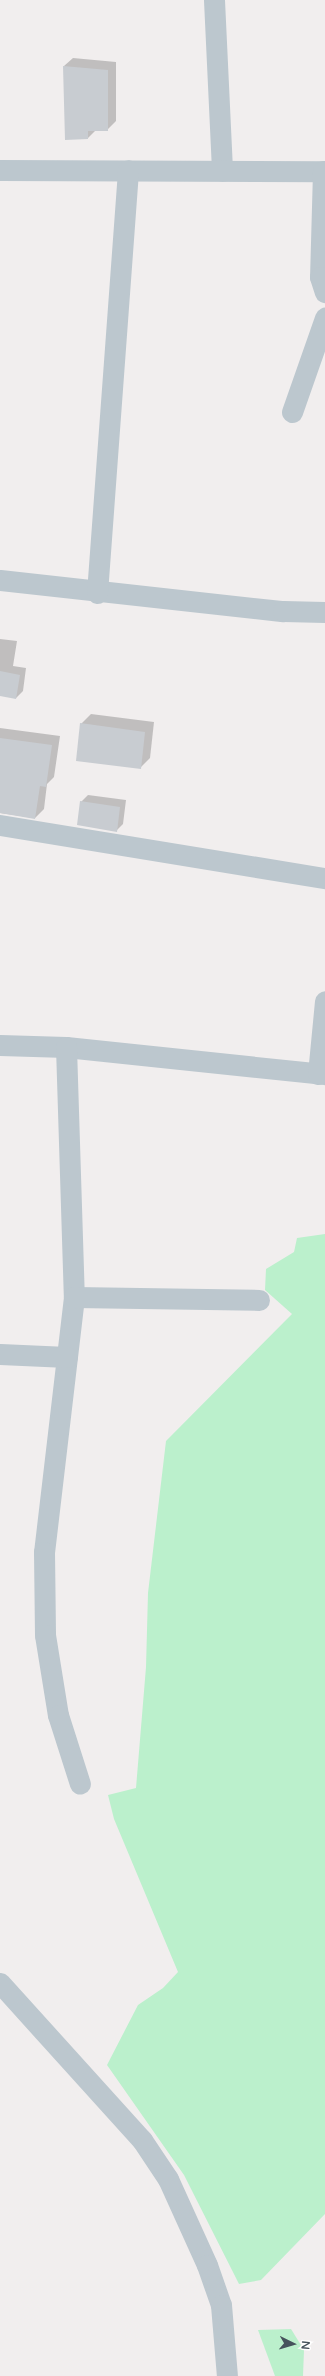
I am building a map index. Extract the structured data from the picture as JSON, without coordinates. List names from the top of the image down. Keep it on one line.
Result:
{"north":"right"}
